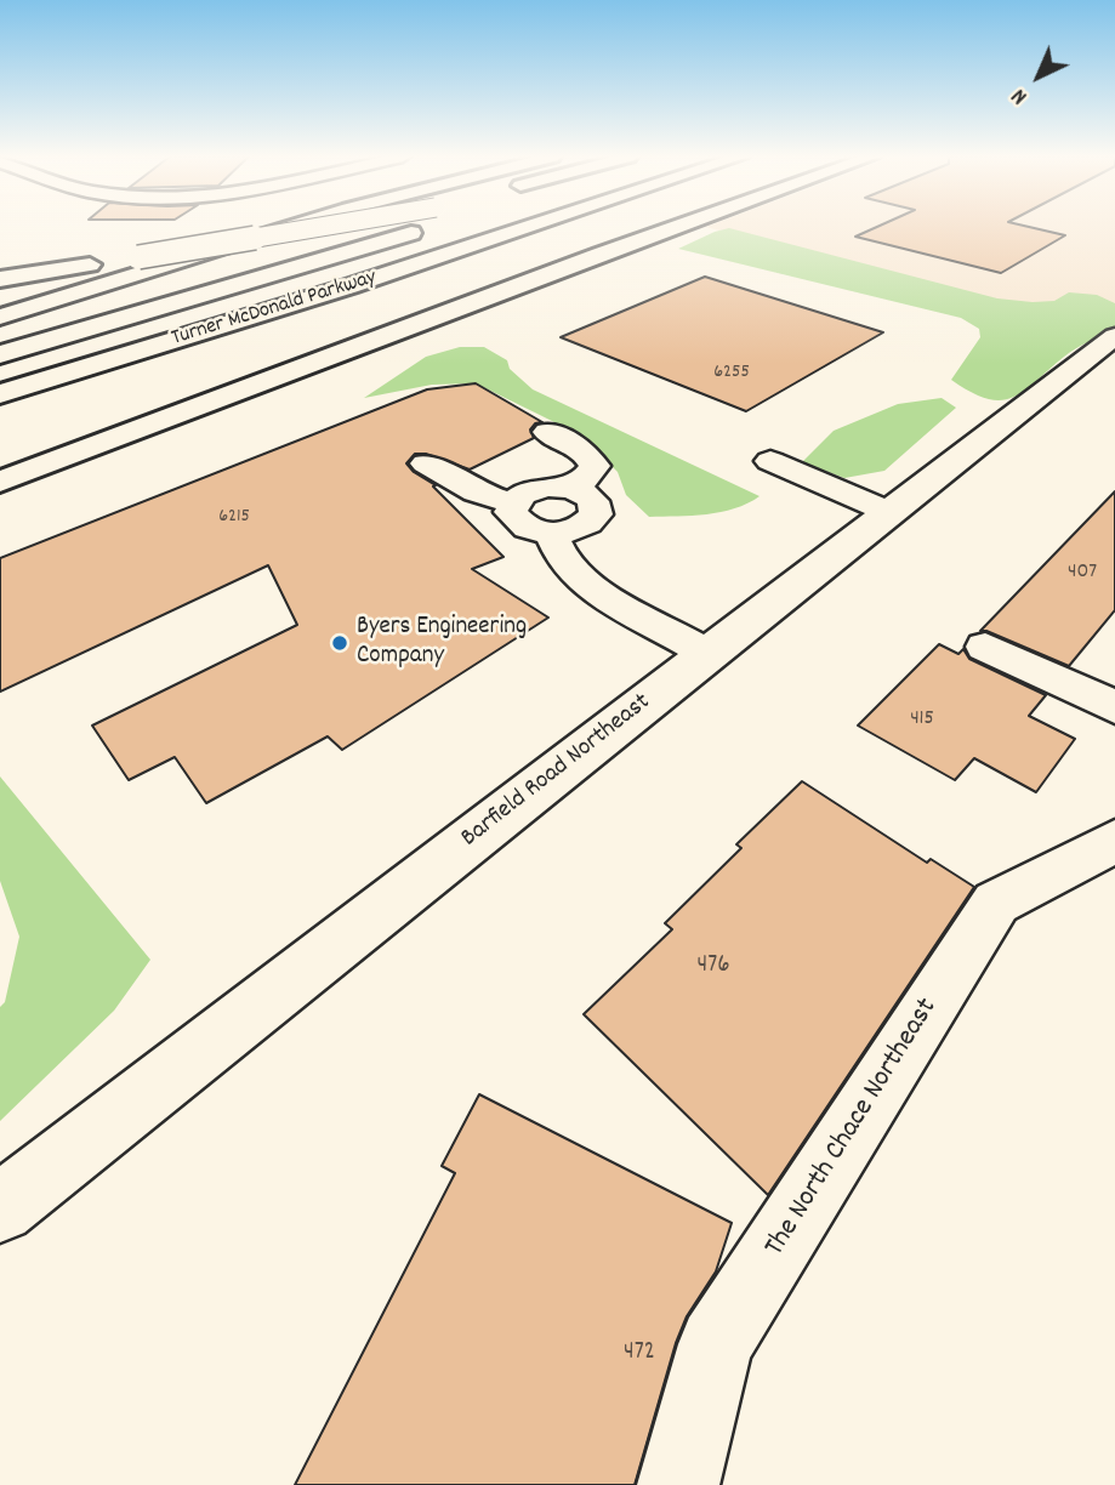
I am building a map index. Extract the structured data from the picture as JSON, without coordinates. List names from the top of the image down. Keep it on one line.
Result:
{"streets":{"highway":["Turner McDonald Parkway"],"street":["Barfield Road Northeast","The North Chace Northeast"]},"places":["Byers Engineering Company"],"house_numbers":["6255","6215","407","415","476","472"],"north":"bottom left"}
